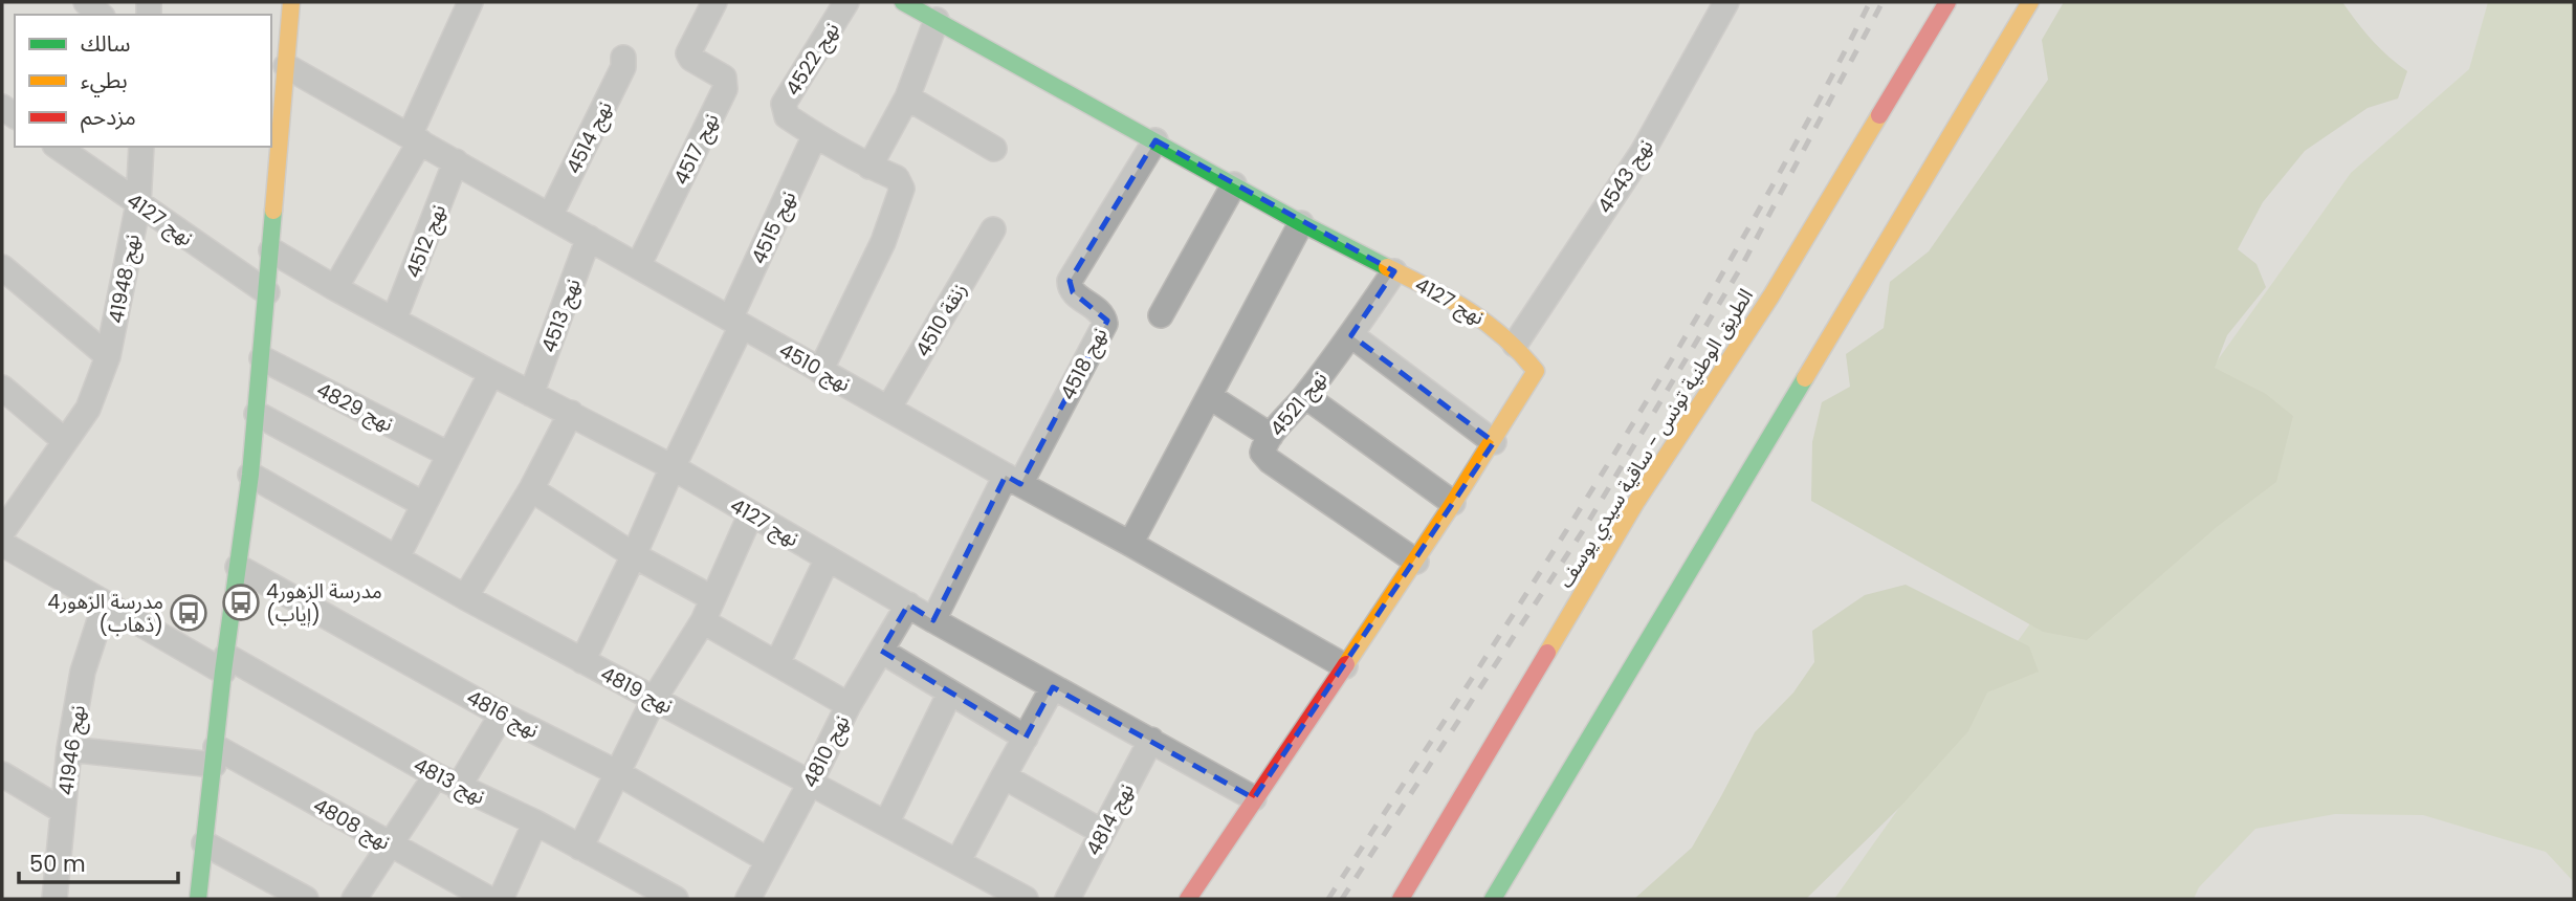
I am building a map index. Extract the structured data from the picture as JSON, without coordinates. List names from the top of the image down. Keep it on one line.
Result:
{"streets":{"main road":["نهج 4127","الطريق الوطنية تونس - ساقية سيدي يوسف"],"street":["نهج 4522","نهج 4514","نهج 4517","نهج 4543","نهج 4515","نهج 4512","نهج 41948","نهج 4513","زنقة 4510","نهج 4518","نهج 4510","نهج 4521","نهج 4829","نهج 4819","نهج 4816","نهج 41946","نهج 4810","نهج 4813","نهج 4814","نهج 4808"]},"crossings":[["نهج 4522","نهج 4515"],["نهج 4514","نهج 4510"],["نهج 4517","نهج 4510"],["نهج 4543","نهج 4127"],["نهج 4127","نهج 4515"],["نهج 4127","نهج 4512"],["نهج 4127","نهج 41948"],["نهج 4127","نهج 4513"],["نهج 4127","نهج 4518"],["نهج 4127","نهج 4510"],["نهج 4127","نهج 4521"],["نهج 4127","نهج 4810"],["نهج 4127","نهج 4814"],["نهج 4515","نهج 4510"],["نهج 4515","نهج 4819"],["نهج 4512","نهج 4510"],["نهج 4513","نهج 4510"],["زنقة 4510","نهج 4510"],["نهج 4518","نهج 4510"],["نهج 4819","نهج 4810"],["نهج 4816","نهج 4810"],["نهج 41946","نهج 4813"]],"places":{"bus stop":["مدرسة الزهور4 (إياب)","مدرسة الزهور4 (ذهاب)"]},"legend":["سالك","بطيء","مزدحم"],"scale_bar":"50 m"}
